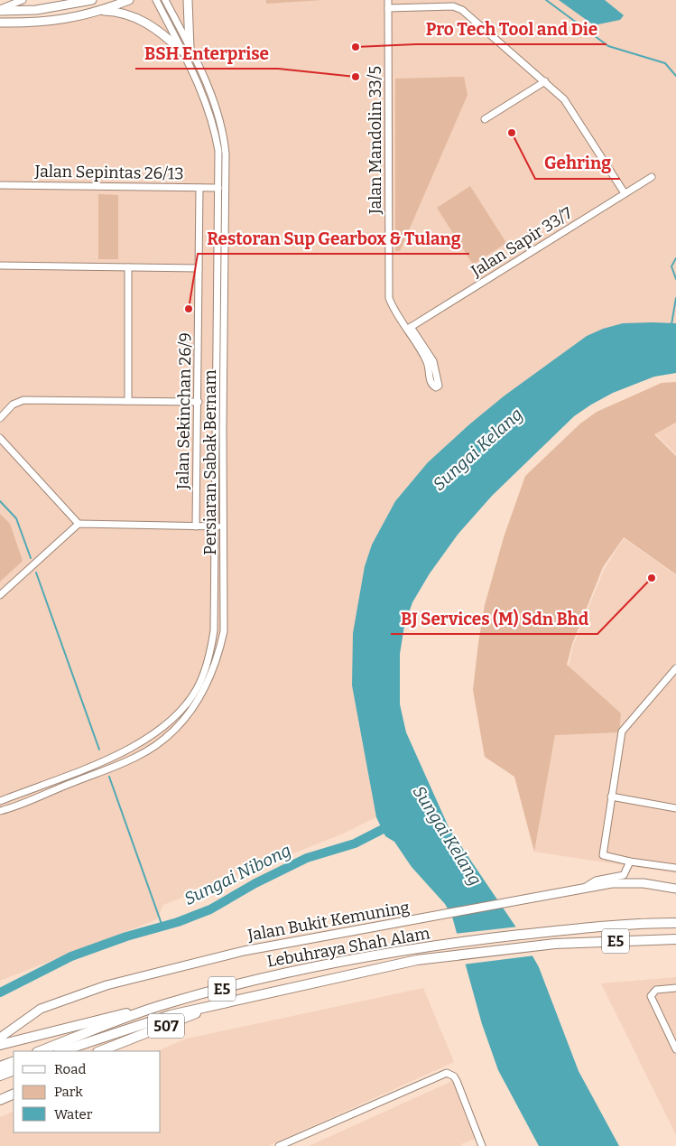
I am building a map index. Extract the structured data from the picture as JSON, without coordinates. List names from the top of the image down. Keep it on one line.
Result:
{"streets":{"highway":["E5","Lebuhraya Shah Alam","507"],"main road":["Jalan Bukit Kemuning"],"street":["Jalan Mandolin 33/5","Jalan Sepintas 26/13","Jalan Sapir 33/7","Jalan Sekinchan 26/9","Persiaran Sabak Bernam"]},"crossings":[["Jalan Mandolin 33/5","Jalan Sapir 33/7"],["Jalan Sepintas 26/13","Jalan Sekinchan 26/9"],["Jalan Sepintas 26/13","Persiaran Sabak Bernam"],["Lebuhraya Shah Alam","507"]],"water":["Sungai Kelang","Sungai Nibong"],"places":["Pro Tech Tool and Die","BSH Enterprise","Gehring","Restoran Sup Gearbox & Tulang","BJ Services (M) Sdn Bhd"],"legend":["Road","Park","Water"]}
